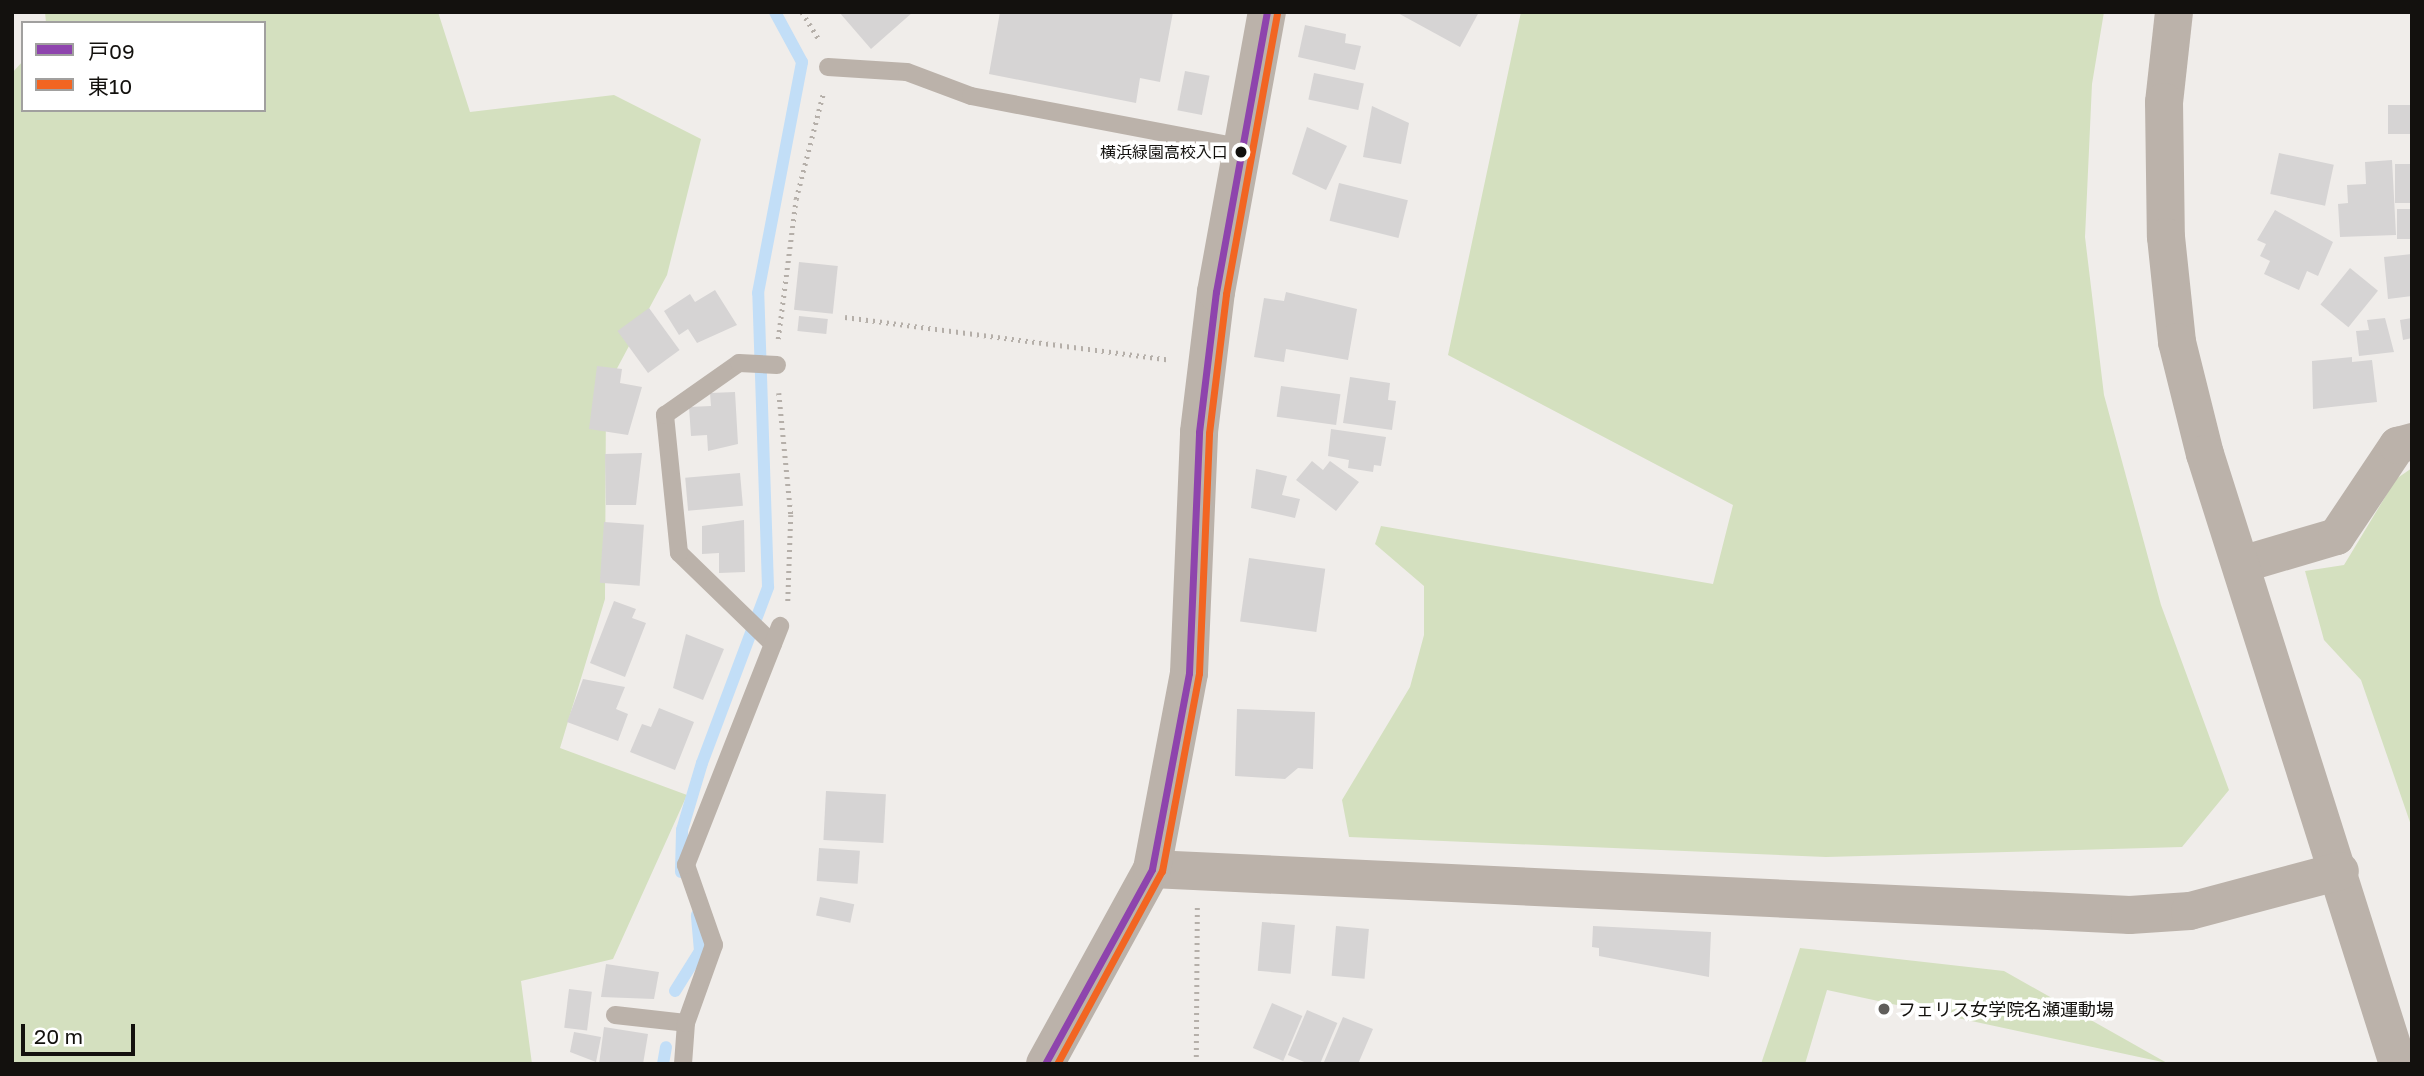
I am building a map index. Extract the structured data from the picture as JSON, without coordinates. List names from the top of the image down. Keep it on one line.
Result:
{"places":["横浜緑園高校入口","フェリス女学院名瀬運動場"],"lines":["transit line 戸09","transit line 東10"],"legend":["戸09","東10"],"scale_bar":"20 m"}
